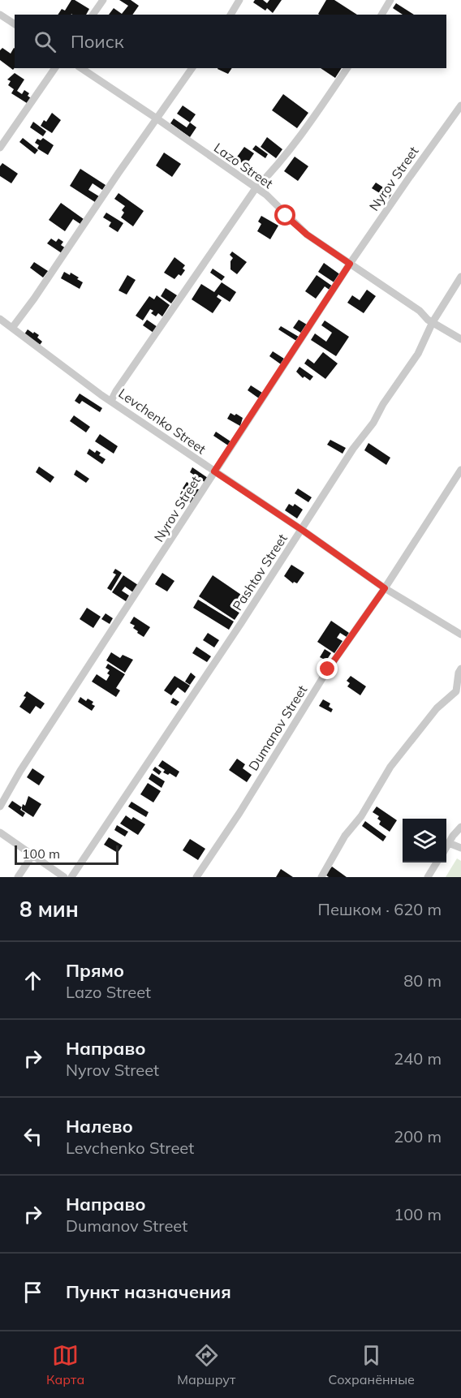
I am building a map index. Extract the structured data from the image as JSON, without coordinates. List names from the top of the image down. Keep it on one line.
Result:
{"streets":{"street":["Lazo Street","Nyrov Street","Levchenko Street","Pashtov Street","Dumanov Street"]},"crossings":[["Lazo Street","Nyrov Street"],["Lazo Street","Pashtov Street"],["Nyrov Street","Levchenko Street"],["Levchenko Street","Pashtov Street"],["Levchenko Street","Dumanov Street"]],"scale_bar":"100 m","page":{"search":"Поиск","scale":"100 m","heading":["8 мин","Пешком · 620 m"],"list":[["Прямо","Lazo Street","80 m"],["Направо","Nyrov Street","240 m"],["Налево","Levchenko Street","200 m"],["Направо","Dumanov Street","100 m"],"Пункт назначения"],"nav":["Карта","Маршрут","Сохранённые"]}}
